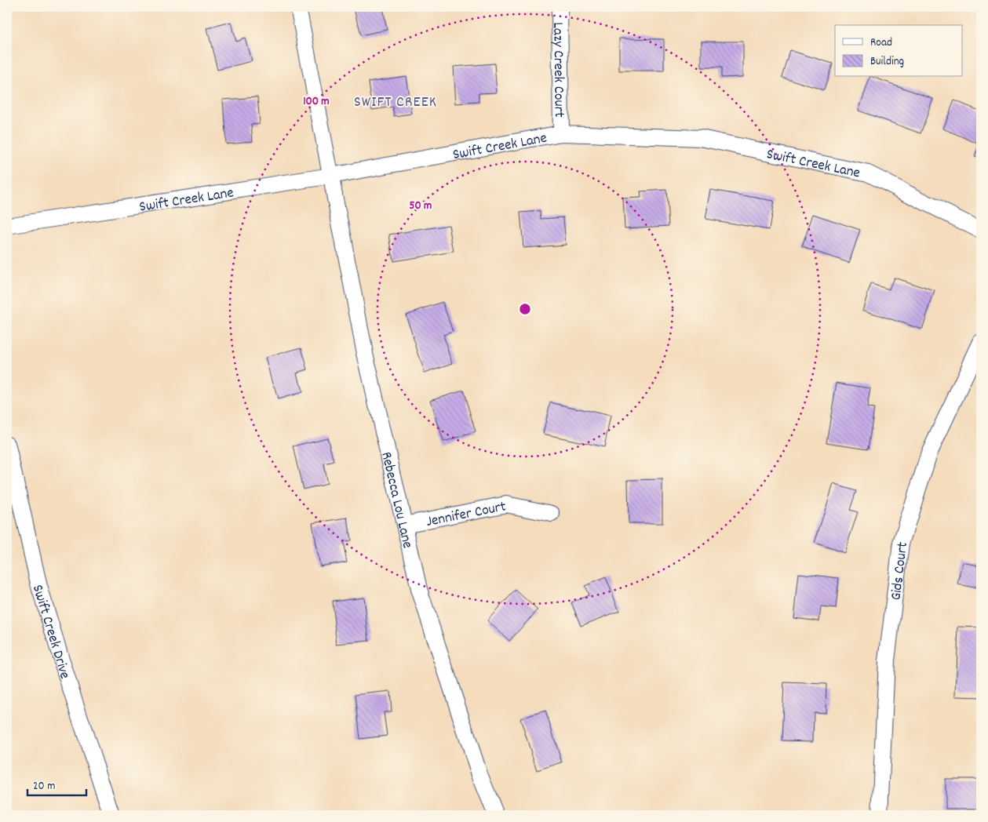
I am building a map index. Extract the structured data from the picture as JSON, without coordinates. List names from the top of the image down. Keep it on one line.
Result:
{"streets":{"street":["Lazy Creek Court","Swift Creek Lane","Rebecca Lou Lane","Jennifer Court","Gids Court","Swift Creek Drive"]},"crossings":[["Lazy Creek Court","Swift Creek Lane"],["Swift Creek Lane","Rebecca Lou Lane"],["Rebecca Lou Lane","Jennifer Court"]],"districts":["SWIFT CREEK"],"legend":["Road","Building"],"scale_bar":"20 m","rings":["100 m","50 m"]}
